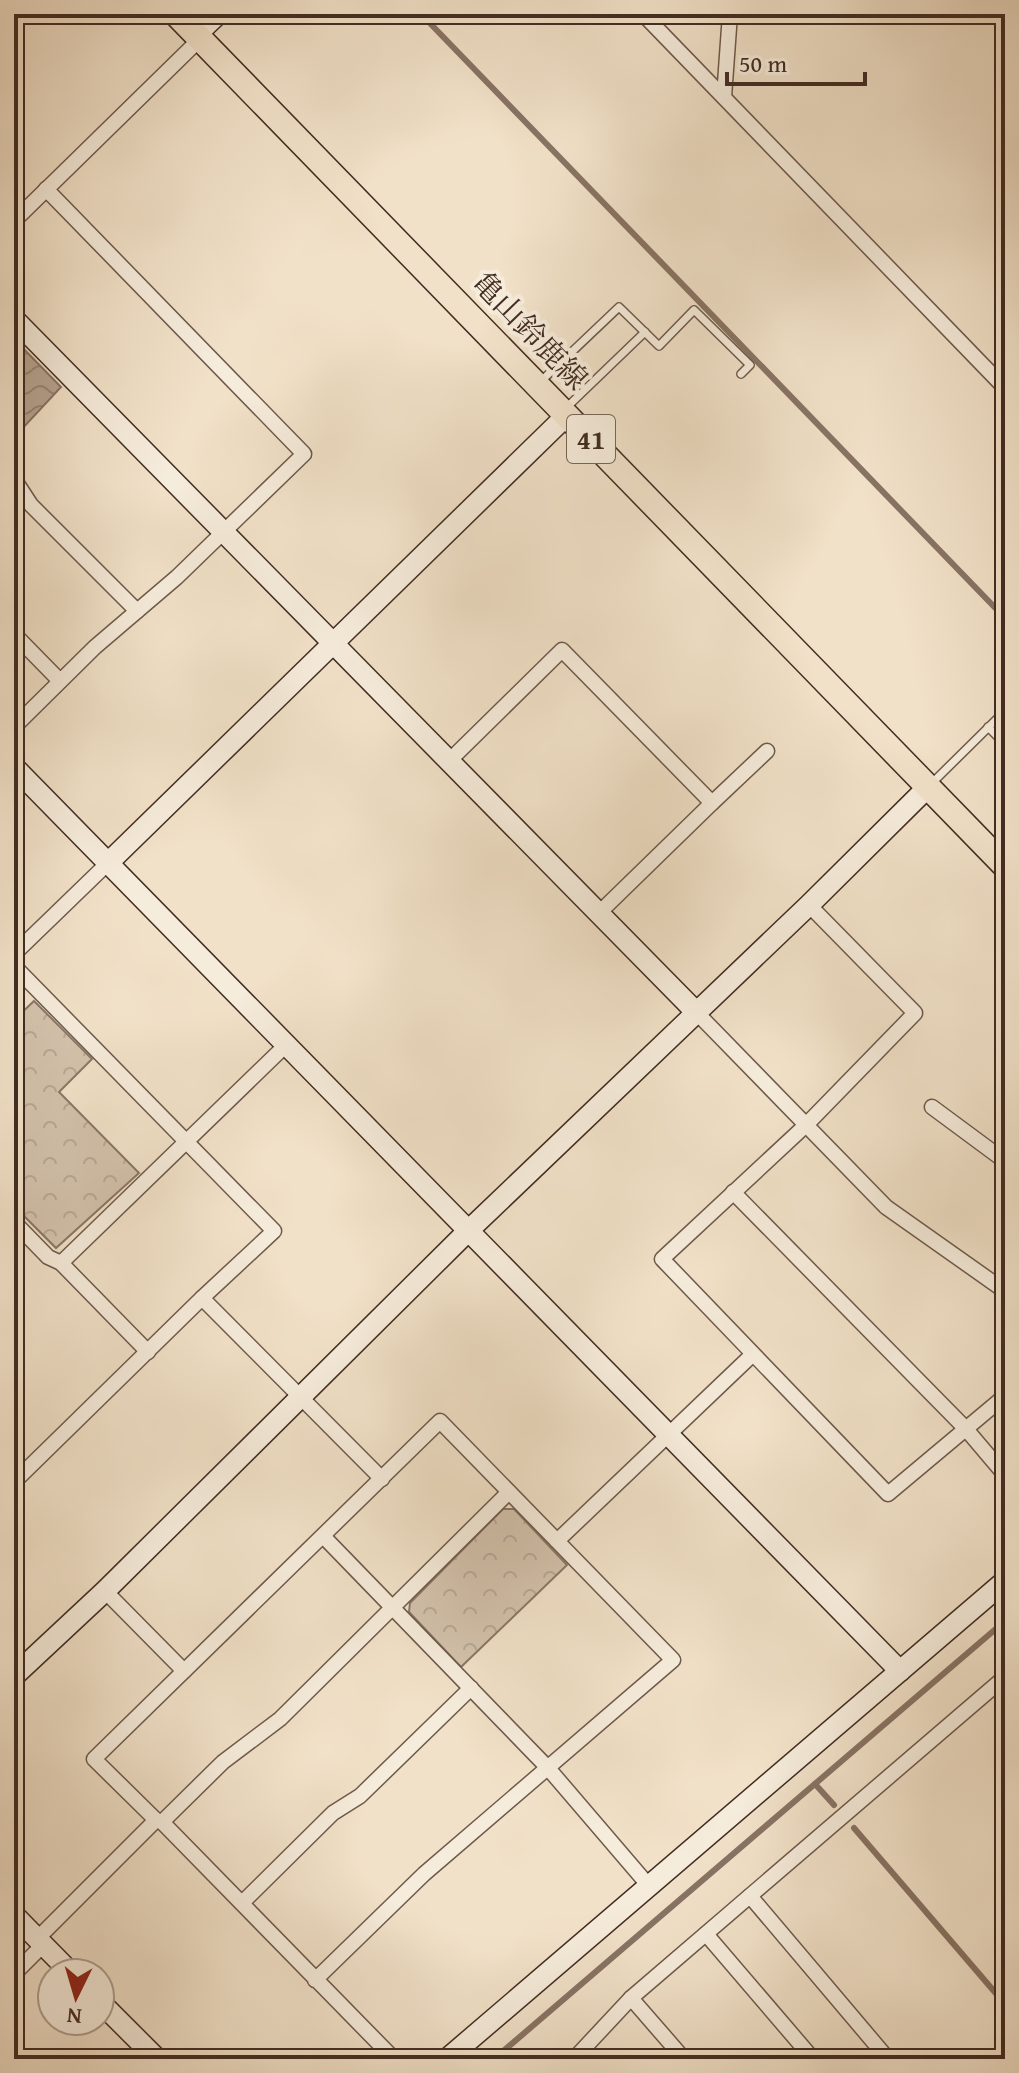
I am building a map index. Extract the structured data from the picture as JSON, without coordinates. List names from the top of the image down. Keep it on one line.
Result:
{"streets":{"main road":["亀山鈴鹿線","41"]},"scale_bar":"50 m","north":"bottom"}
